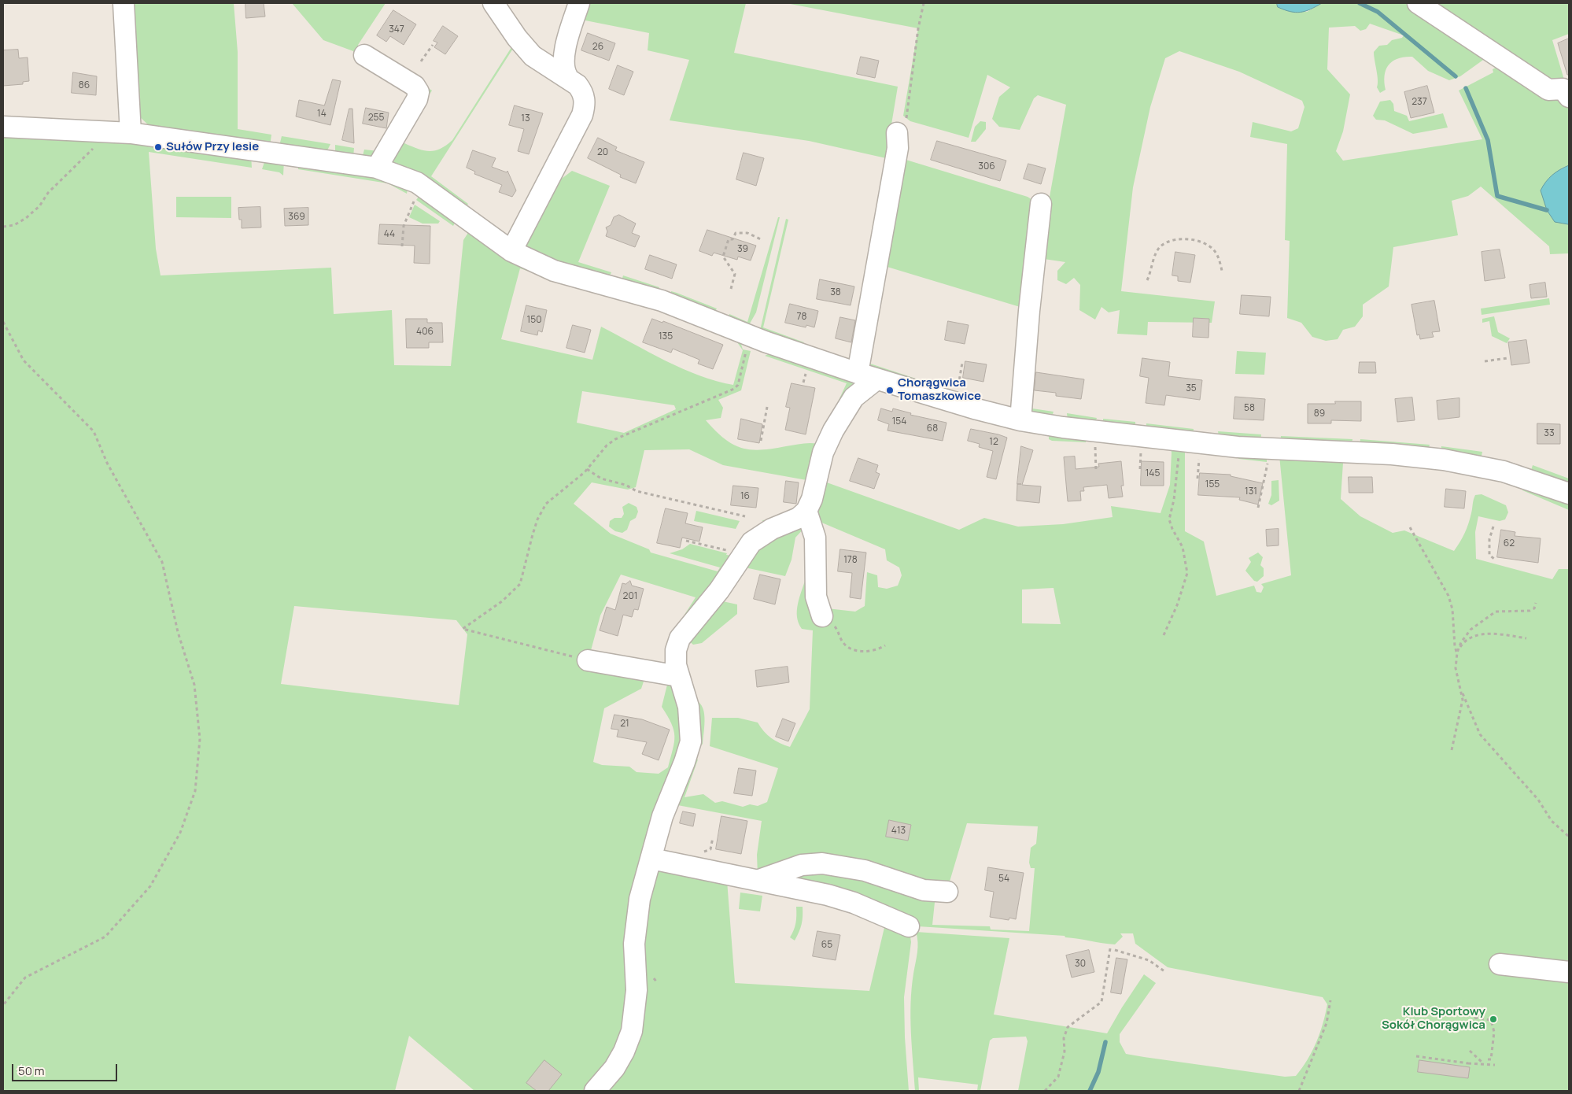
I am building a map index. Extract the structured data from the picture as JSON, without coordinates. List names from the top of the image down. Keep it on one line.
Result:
{"places":["Sułów Przy lesie","Chorągwica Tomaszkowice","Klub Sportowy Sokół Chorągwica"],"house_numbers":["347","26","86","237","14","255","13","20","306","369","44","39","38","78","150","406","135","35","58","89","154","68","33","12","145","155","131","16","62","178","201","21","413","54","65","30"],"scale_bar":"50 m"}
